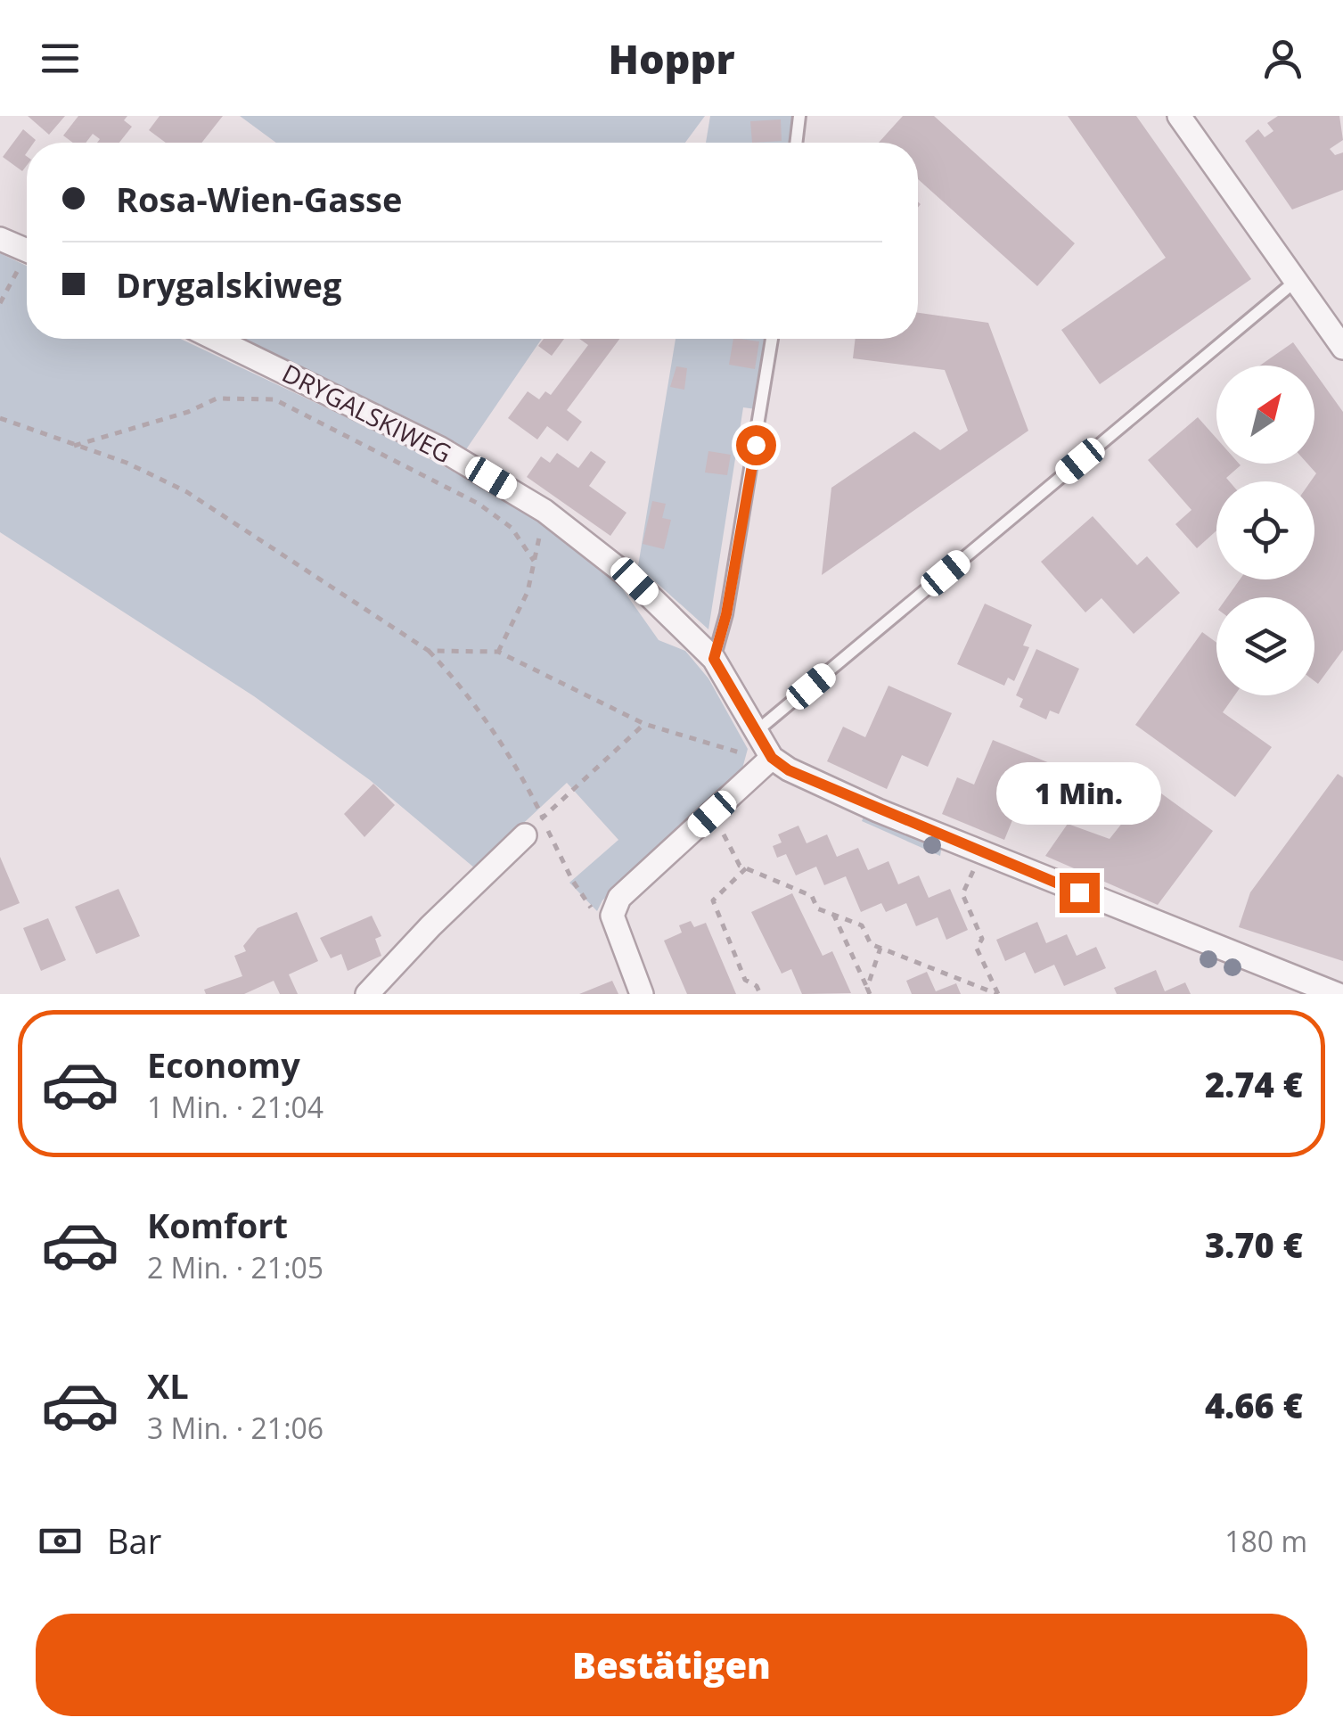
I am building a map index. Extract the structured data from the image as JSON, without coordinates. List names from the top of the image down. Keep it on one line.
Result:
{"streets":{"street":["DRYGALSKIWEG"]},"north":"top right","page":{"header":"Hoppr","banner":["Rosa-Wien-Gasse","Drygalskiweg"],"bubble":"1 Min.","list":[{"name":"Economy","note":"1 Min. · 21:04","value":"2.74 €"},{"name":"Komfort","note":"2 Min. · 21:05","value":"3.70 €"},{"name":"XL","note":"3 Min. · 21:06","value":"4.66 €"}],"pay":["Bar","180 m"],"buttons":"Bestätigen"}}
